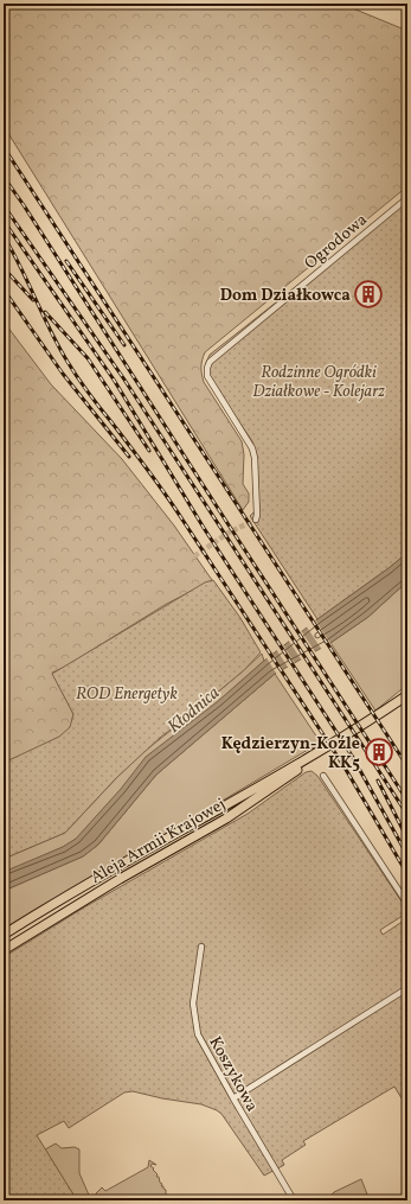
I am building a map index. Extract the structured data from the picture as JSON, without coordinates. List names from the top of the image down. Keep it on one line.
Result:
{"streets":{"main road":["Aleja Armii Krajowej"],"street":["Ogrodowa","Koszykowa"]},"water":["Kłodnica"],"parks":["Rodzinne Ogródki Działkowe - Kolejarz","ROD Energetyk"],"places":{"building":["Dom Działkowca","Kędzierzyn-Koźle KK5"]}}
